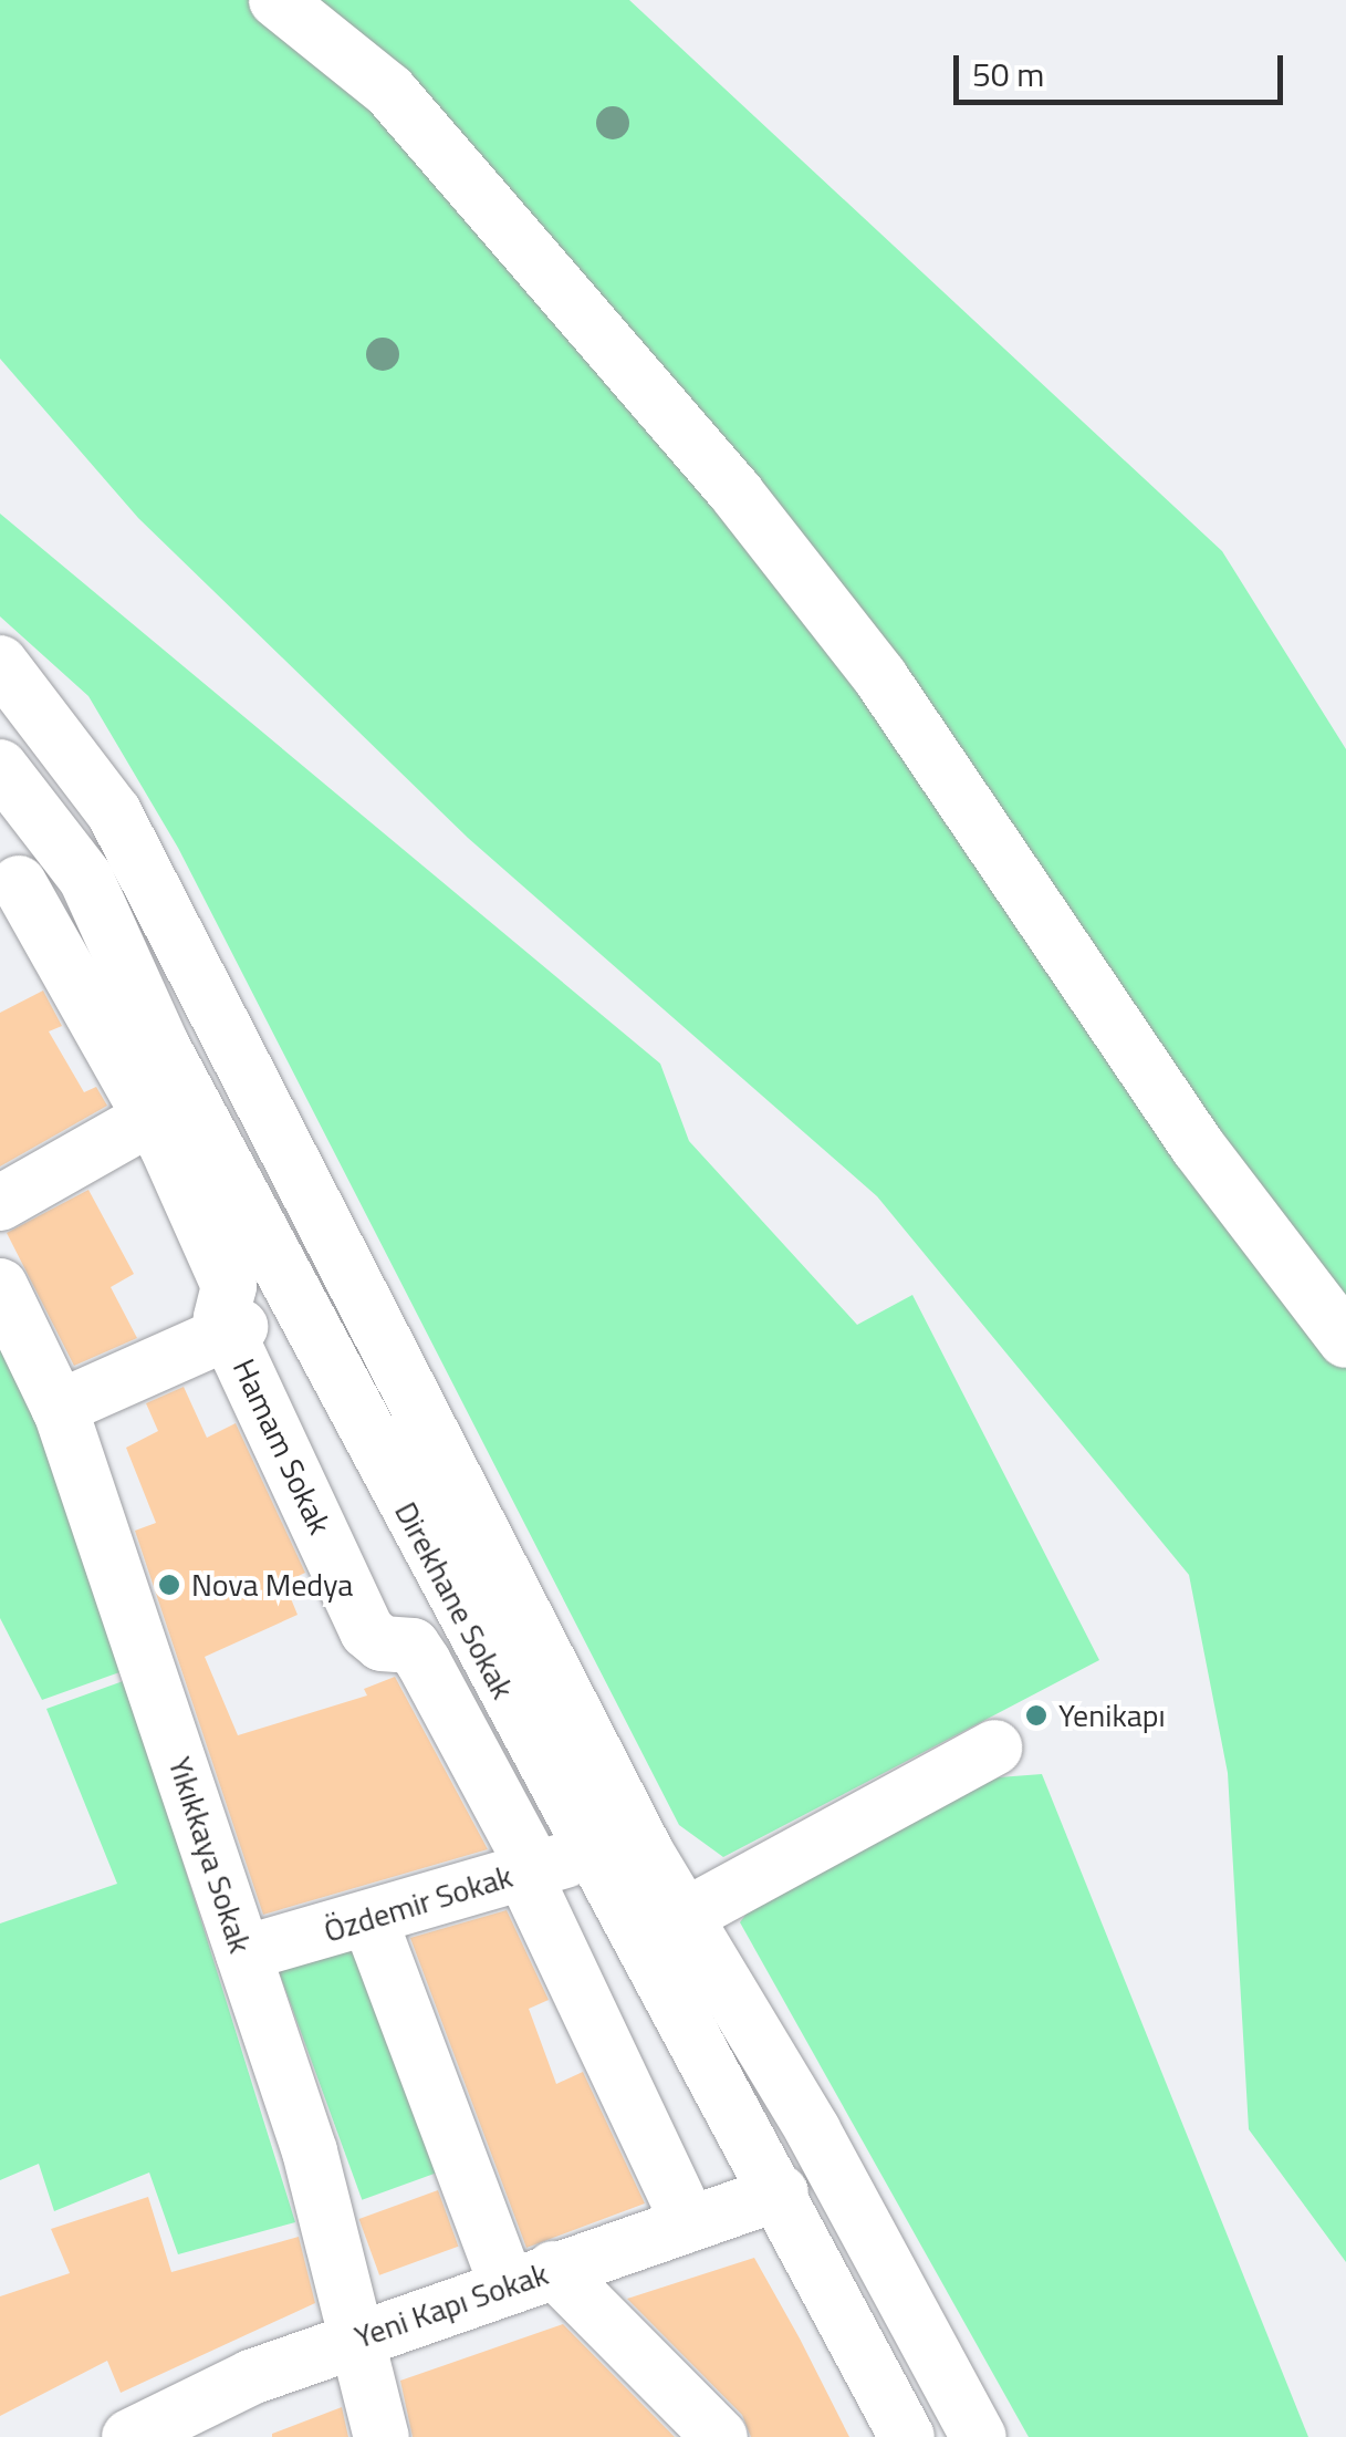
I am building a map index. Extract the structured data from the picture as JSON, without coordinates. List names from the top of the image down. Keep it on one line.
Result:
{"streets":{"street":["Hamam Sokak","Direkhane Sokak","Yıkıkkaya Sokak","Özdemir Sokak","Yeni Kapı Sokak"]},"crossings":[["Hamam Sokak","Özdemir Sokak"],["Hamam Sokak","Yeni Kapı Sokak"],["Direkhane Sokak","Özdemir Sokak"],["Direkhane Sokak","Yeni Kapı Sokak"],["Yıkıkkaya Sokak","Özdemir Sokak"],["Yıkıkkaya Sokak","Yeni Kapı Sokak"]],"places":["Nova Medya","Yenikapı"],"scale_bar":"50 m"}
